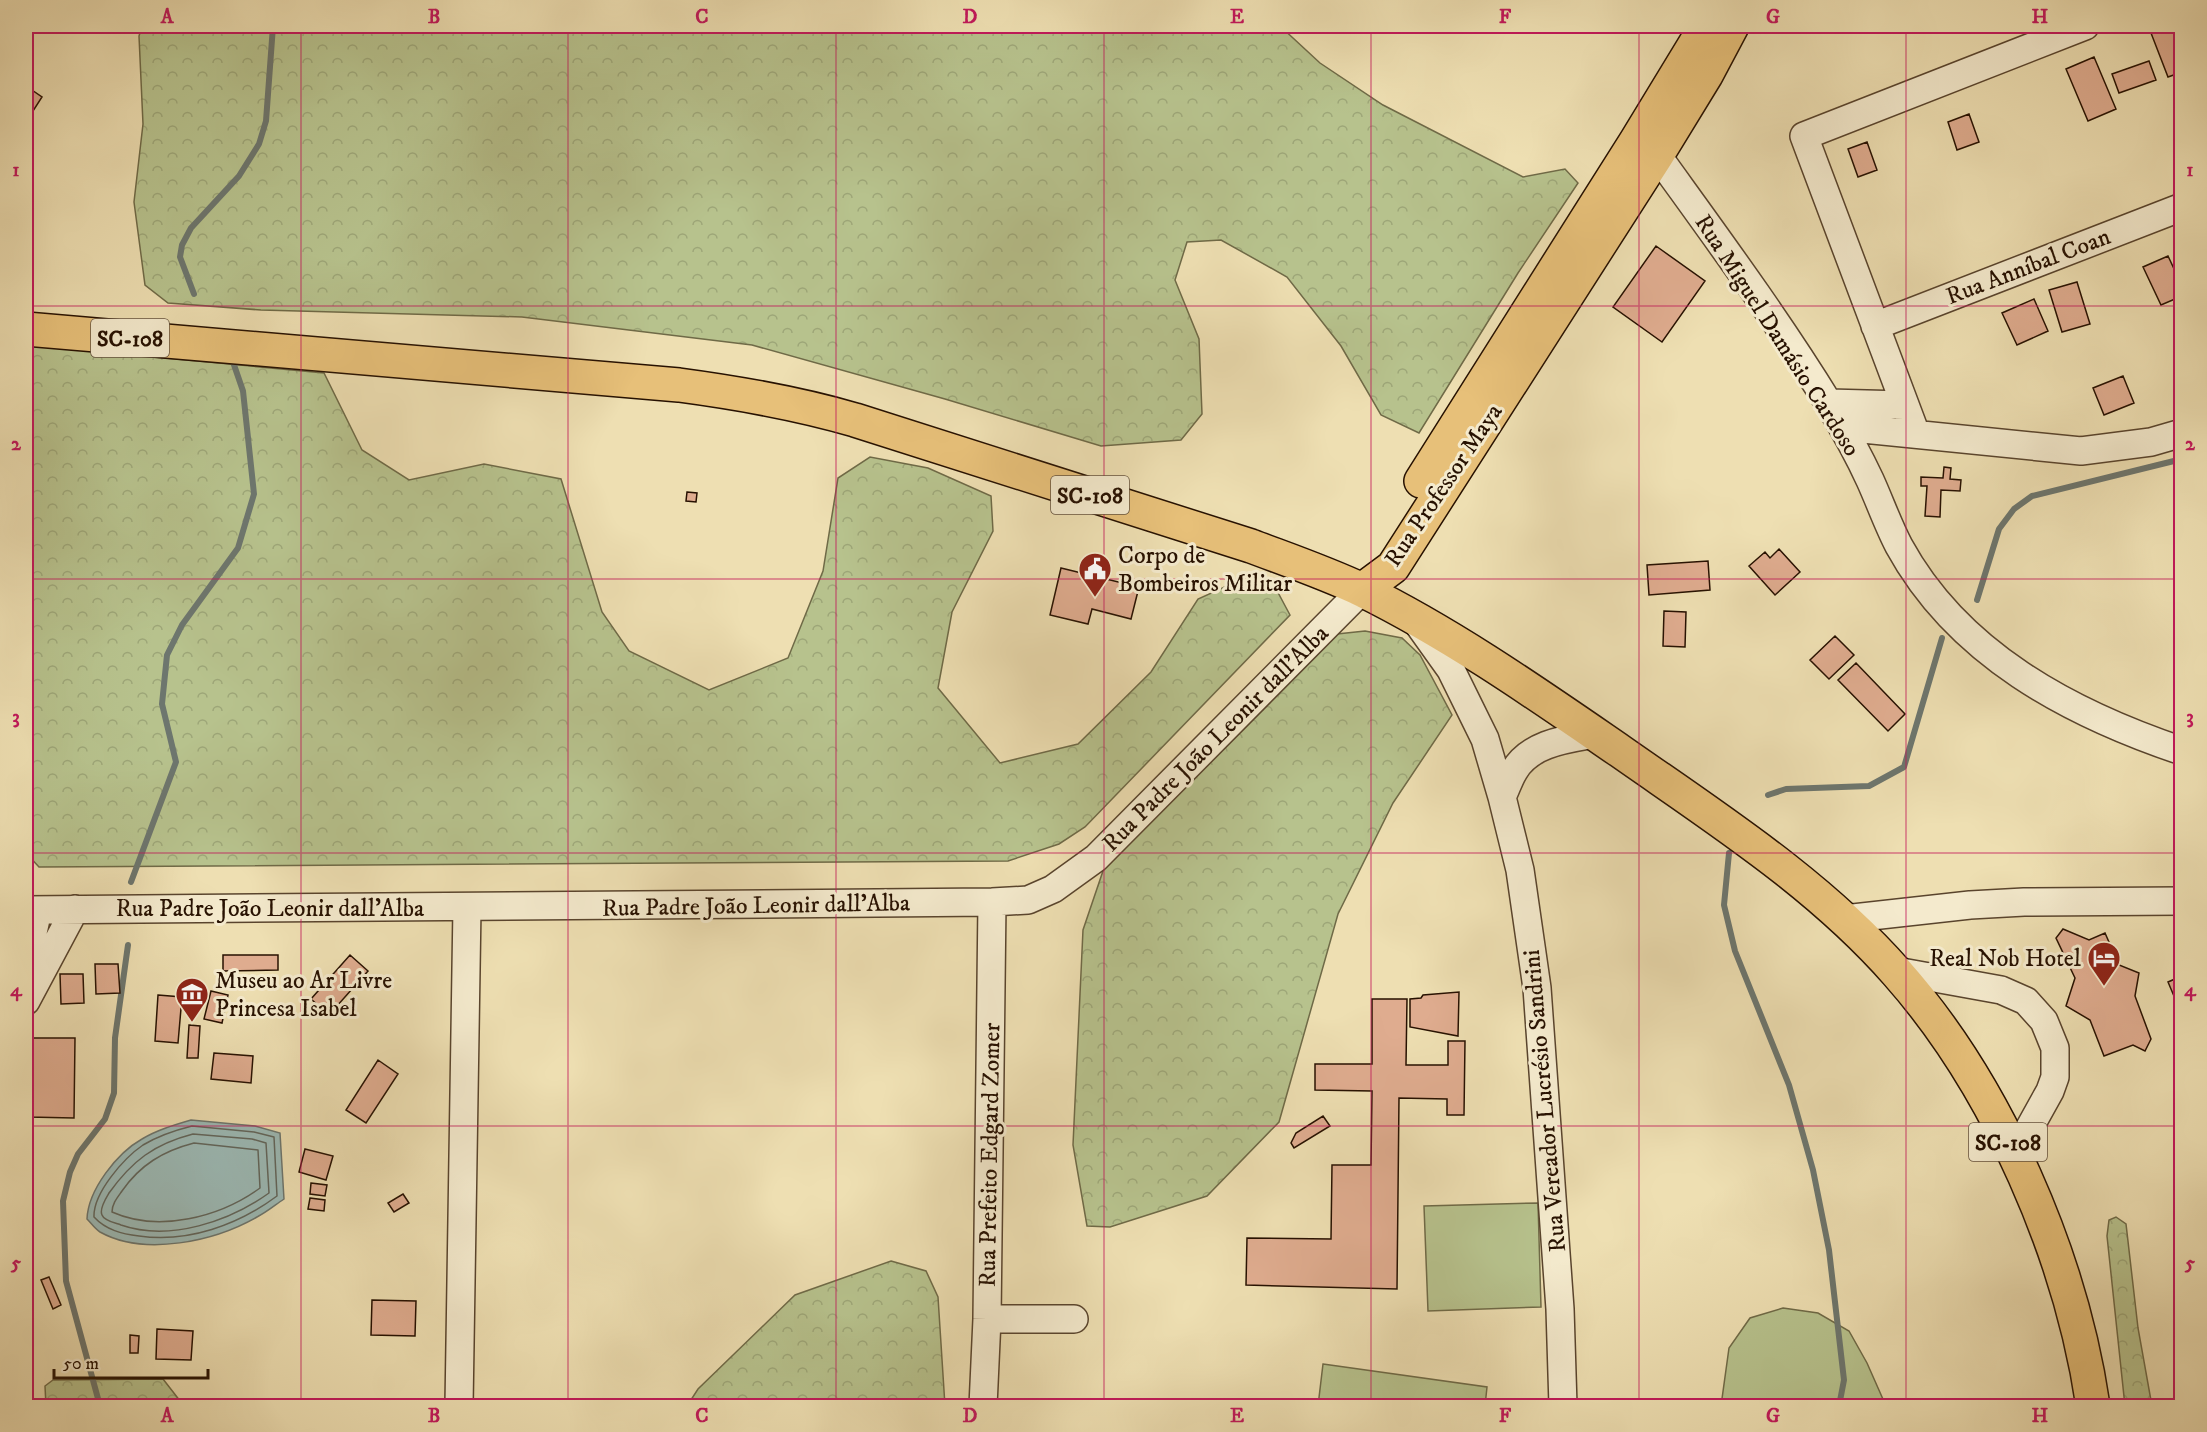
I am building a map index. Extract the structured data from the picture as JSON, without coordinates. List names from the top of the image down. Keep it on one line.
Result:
{"streets":{"main road":["SC-108","Rua Professor Maya"],"street":["Rua Anníbal Coan","Rua Miguel Damásio Cardoso","Rua Padre João Leonir dall'Alba","Rua Vereador Lucrésio Sandrini","Rua Prefeito Edgard Zomer"]},"crossings":[["Rua Miguel Damásio Cardoso","Rua Professor Maya"],["SC-108","Rua Professor Maya"],["SC-108","Rua Padre João Leonir dall'Alba"],["SC-108","Rua Vereador Lucrésio Sandrini"],["Rua Professor Maya","Rua Padre João Leonir dall'Alba"],["Rua Padre João Leonir dall'Alba","Rua Prefeito Edgard Zomer"]],"places":{"public building":["Corpo de Bombeiros Militar"],"hotel":["Real Nob Hotel"],"museum":["Museu ao Ar Livre Princesa Isabel"]},"scale_bar":"50 m","grid":{"columns":["A","B","C","D","E","F","G","H"],"rows":["1","2","3","4","5"]}}
